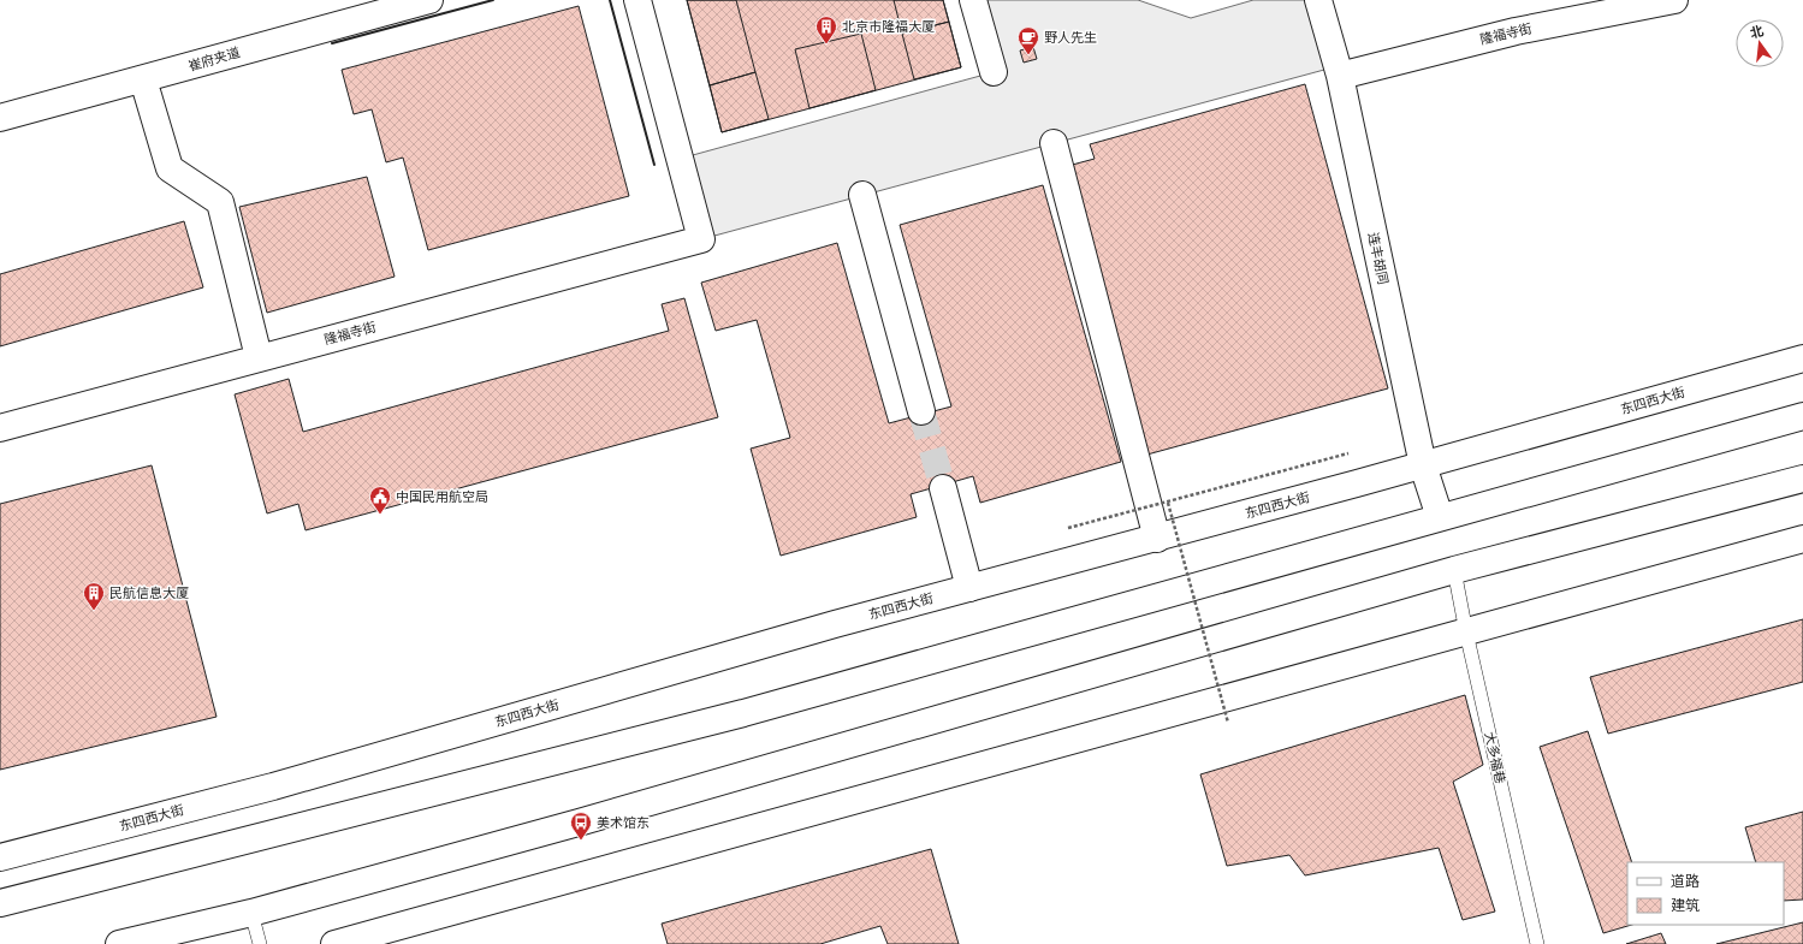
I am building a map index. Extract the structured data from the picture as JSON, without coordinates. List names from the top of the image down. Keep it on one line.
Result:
{"streets":{"street":["隆福寺街","崔府夹道","连丰胡同","东四西大街"],"lane":["大多福巷"]},"crossings":[["隆福寺街","连丰胡同"],["连丰胡同","东四西大街"]],"places":{"building":["北京市隆福大厦","民航信息大厦"],"cafe":["野人先生"],"public building":["中国民用航空局"],"bus stop":["美术馆东"]},"legend":["道路","建筑"],"north":"top"}
